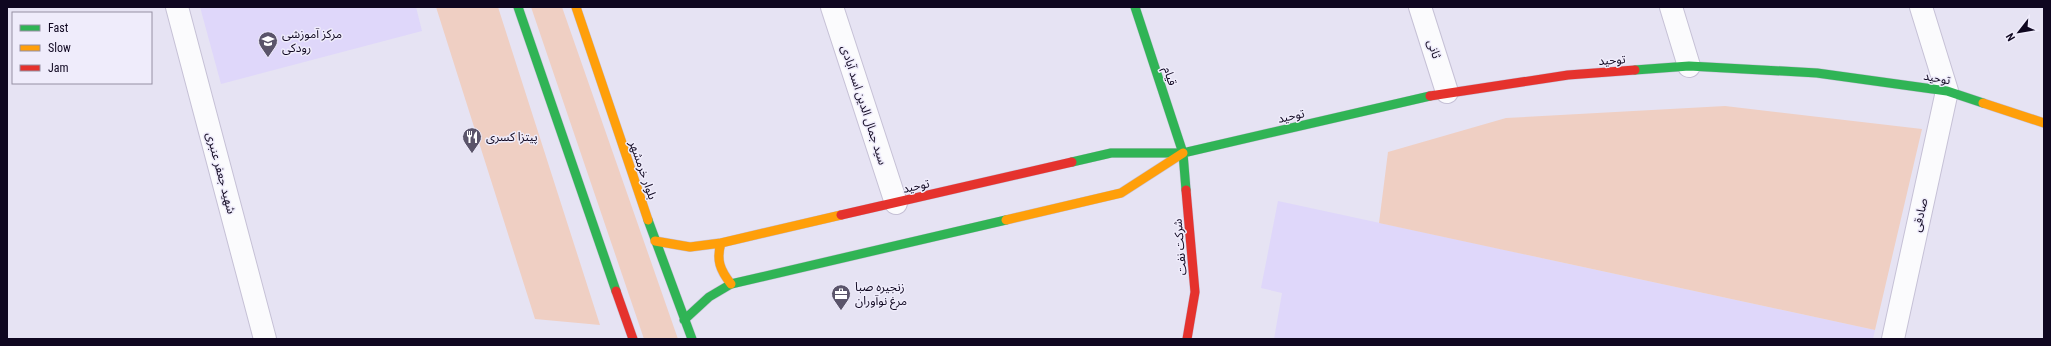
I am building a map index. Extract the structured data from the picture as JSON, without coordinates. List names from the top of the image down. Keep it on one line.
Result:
{"streets":{"main road":["توحید","قیام","بلوار خرمشهر","شرکت نفت"],"street":["ثانی","سید جمال الدین اسد آبادی","شهید جعفر عنبری","صادقی"]},"crossings":[["ثانی","توحید"],["توحید","قیام"],["توحید","سید جمال الدین اسد آبادی"],["توحید","بلوار خرمشهر"],["توحید","صادقی"],["توحید","شرکت نفت"],["قیام","شرکت نفت"]],"places":{"school or university":["مرکز آموزشی رودکی"],"restaurant":["پیتزا کسری"],"office":["زنجیره صبا مرغ نوآوران"]},"legend":["Fast","Slow","Jam"],"north":"bottom left"}
